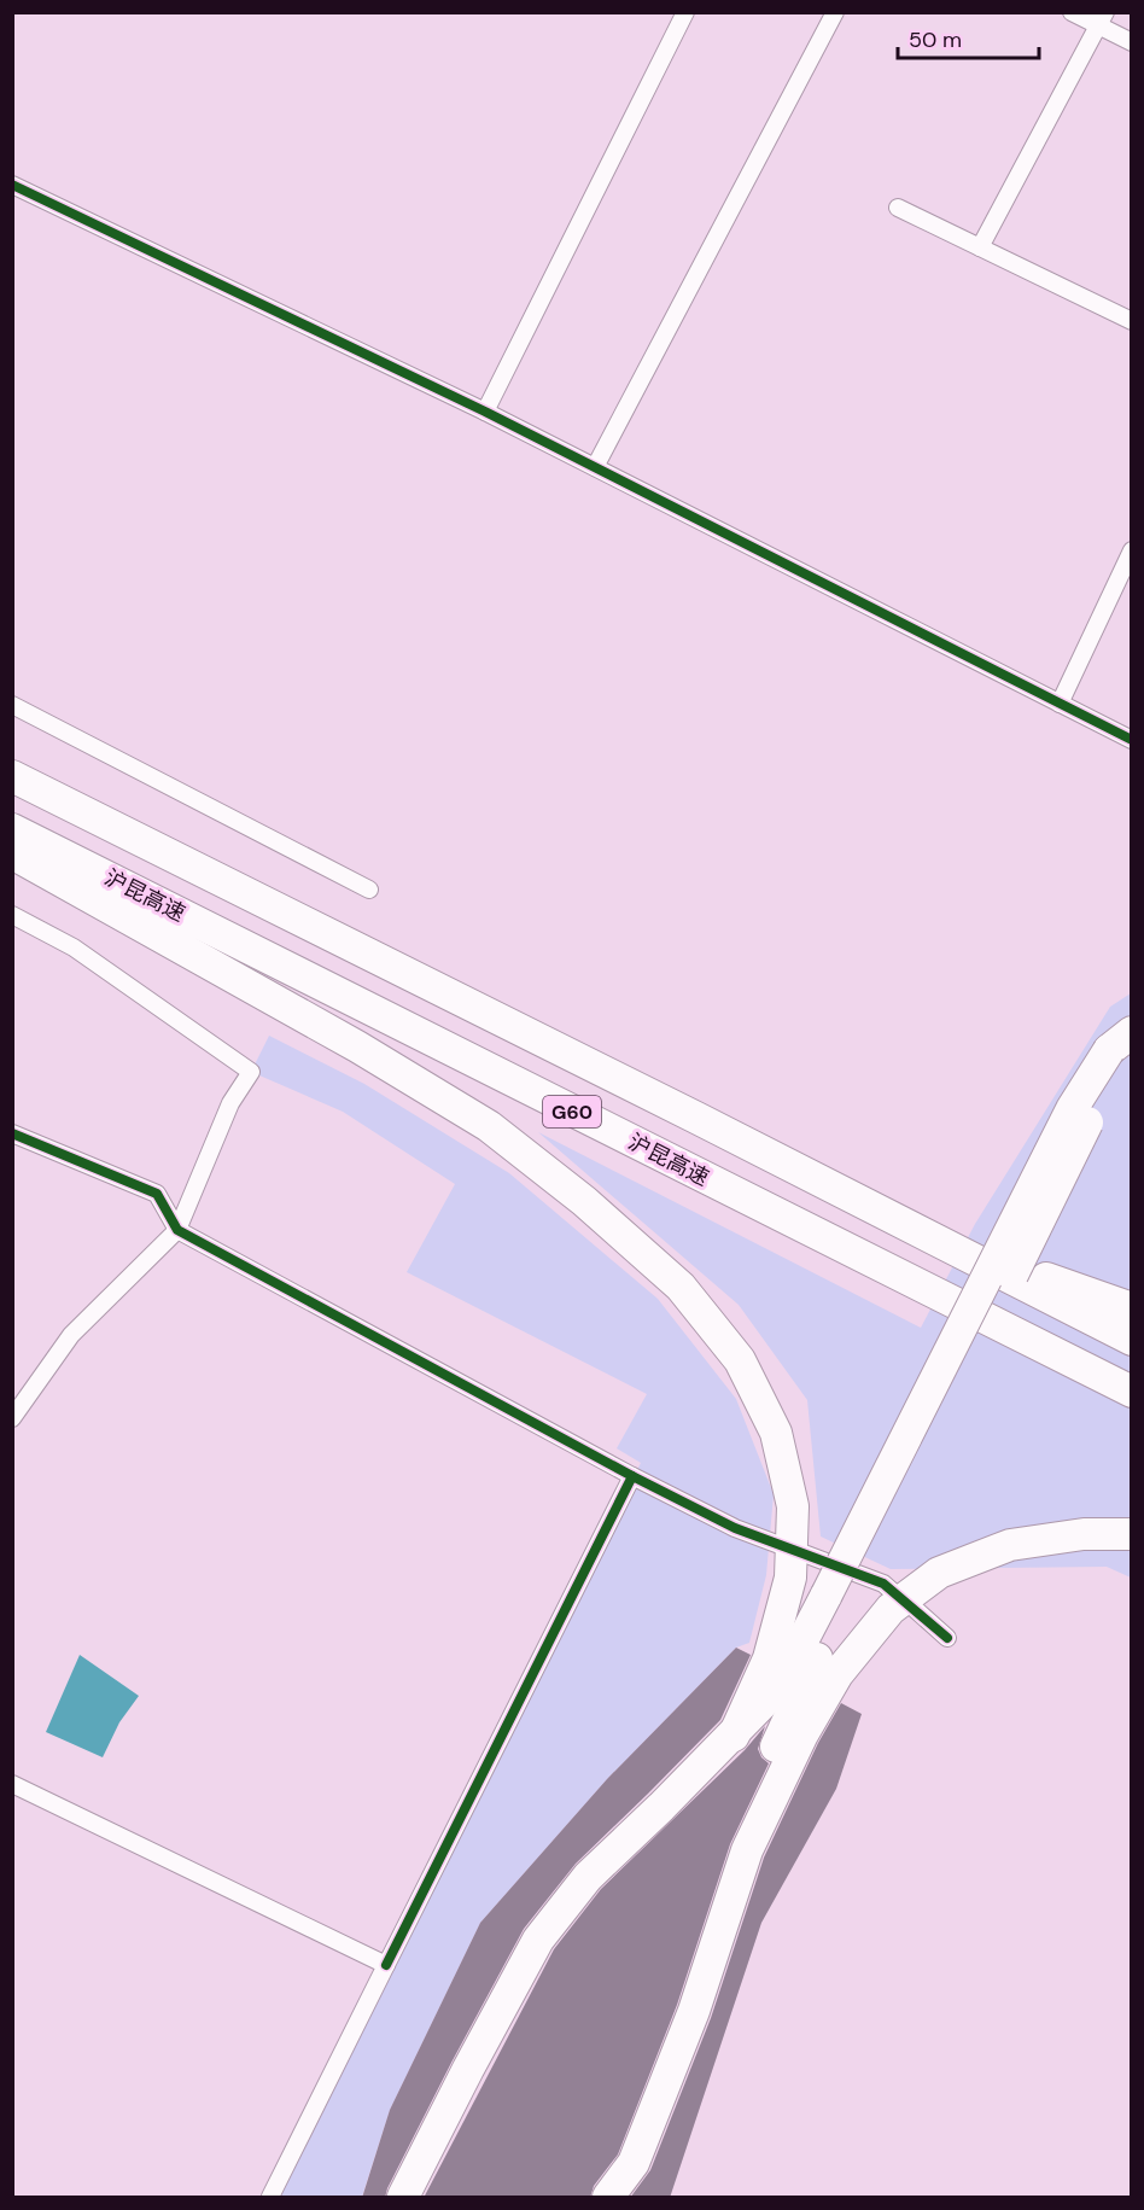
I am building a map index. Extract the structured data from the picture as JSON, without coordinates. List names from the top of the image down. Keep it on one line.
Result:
{"streets":{"highway":["沪昆高速","G60"]},"scale_bar":"50 m"}
